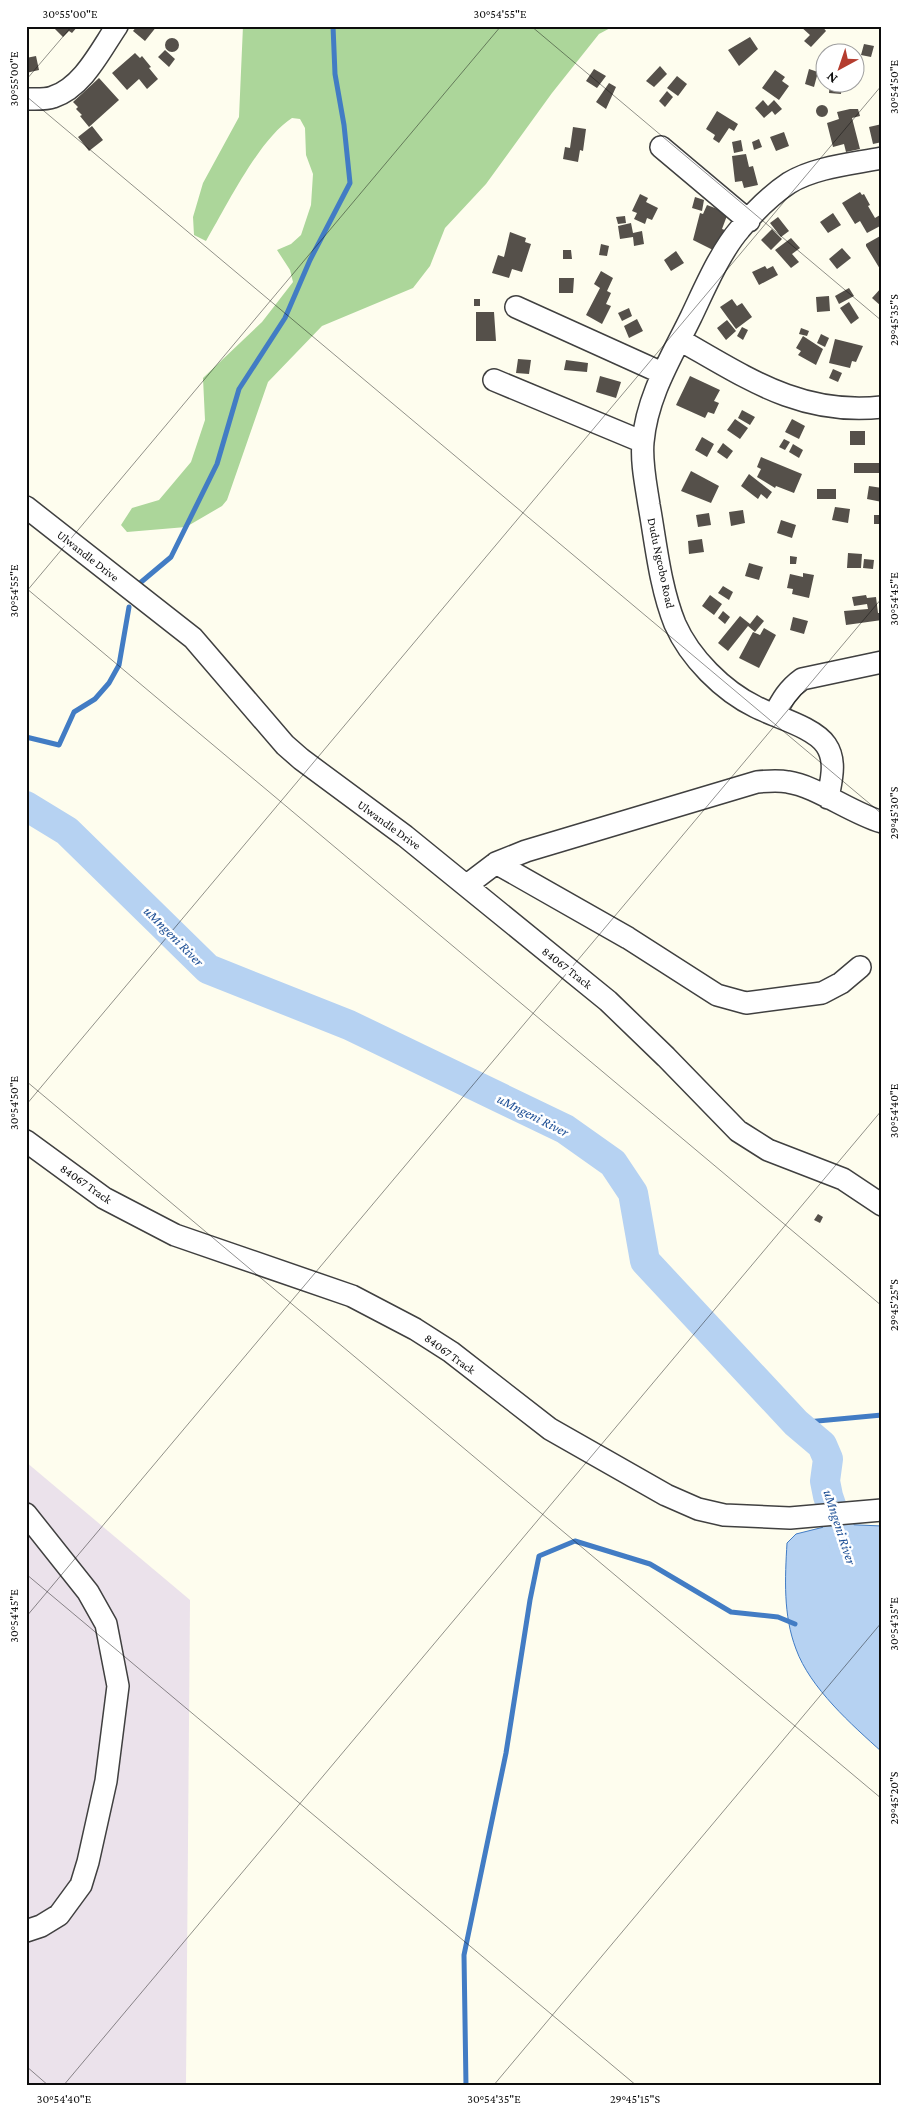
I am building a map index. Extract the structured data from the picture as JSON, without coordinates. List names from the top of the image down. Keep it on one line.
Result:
{"streets":{"street":["Ulwandle Drive","Dudu Ngcobo Road","84067 Track"]},"crossings":[["Ulwandle Drive","84067 Track"]],"water":["uMngeni River"],"north":"bottom left","coordinates":["30°55'00\"E","30°54'55\"E","30°54'50\"E","29°45'35\"S","30°54'45\"E","29°45'30\"S","30°54'40\"E","29°45'25\"S","30°54'35\"E","29°45'20\"S","29°45'15\"S"]}
